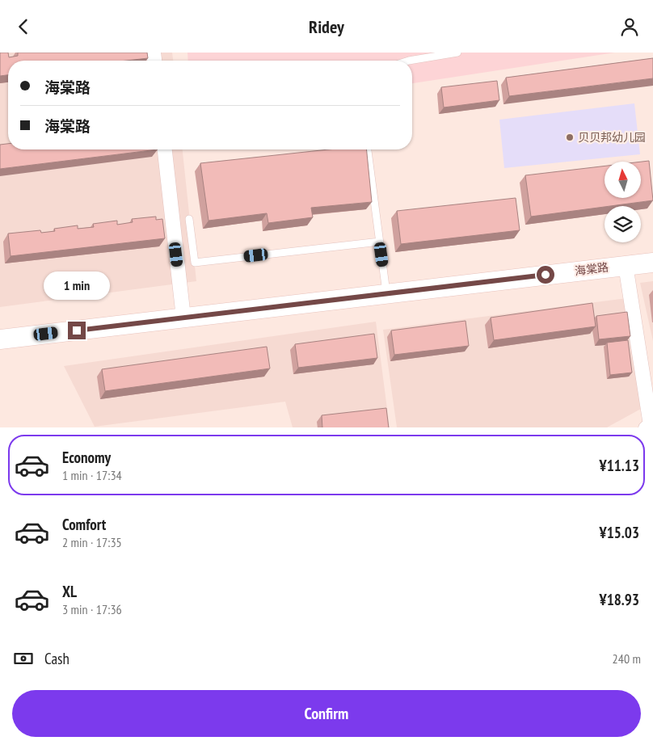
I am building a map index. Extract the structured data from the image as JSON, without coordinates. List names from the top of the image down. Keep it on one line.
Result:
{"streets":{"street":["海棠路"]},"places":["贝贝邦幼儿园"],"north":"top","page":{"header":"Ridey","banner":["海棠路","海棠路"],"bubble":"1 min","list":[{"name":"Economy","note":"1 min · 17:34","value":"¥11.13"},{"name":"Comfort","note":"2 min · 17:35","value":"¥15.03"},{"name":"XL","note":"3 min · 17:36","value":"¥18.93"}],"pay":["Cash","240 m"],"buttons":"Confirm"}}
